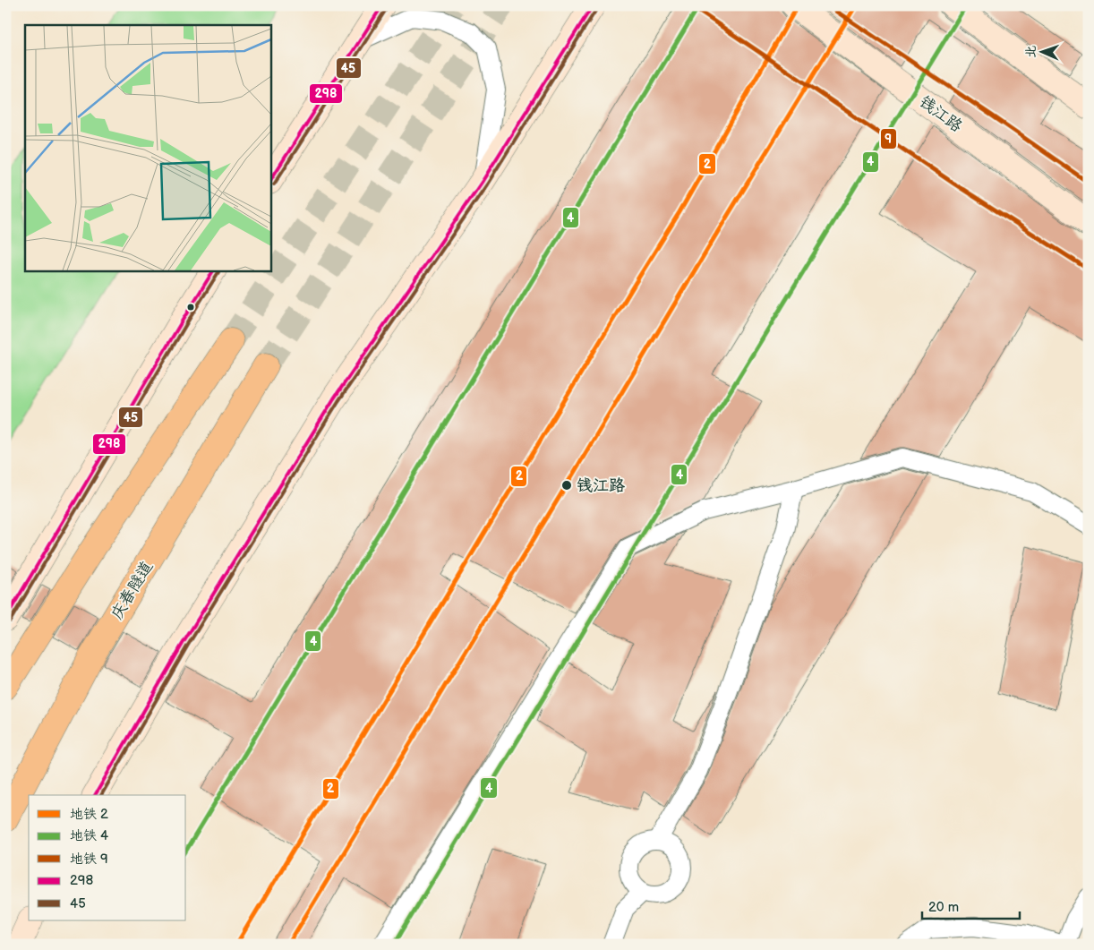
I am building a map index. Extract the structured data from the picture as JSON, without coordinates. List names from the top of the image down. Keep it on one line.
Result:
{"streets":{"main road":["钱江路","庆春隧道"]},"places":["钱江路"],"lines":["metro line 2","metro line 4","metro line 9","transit line 298","transit line 45"],"legend":["地铁 2","地铁 4","地铁 9","298","45"],"scale_bar":"20 m","north":"left"}
